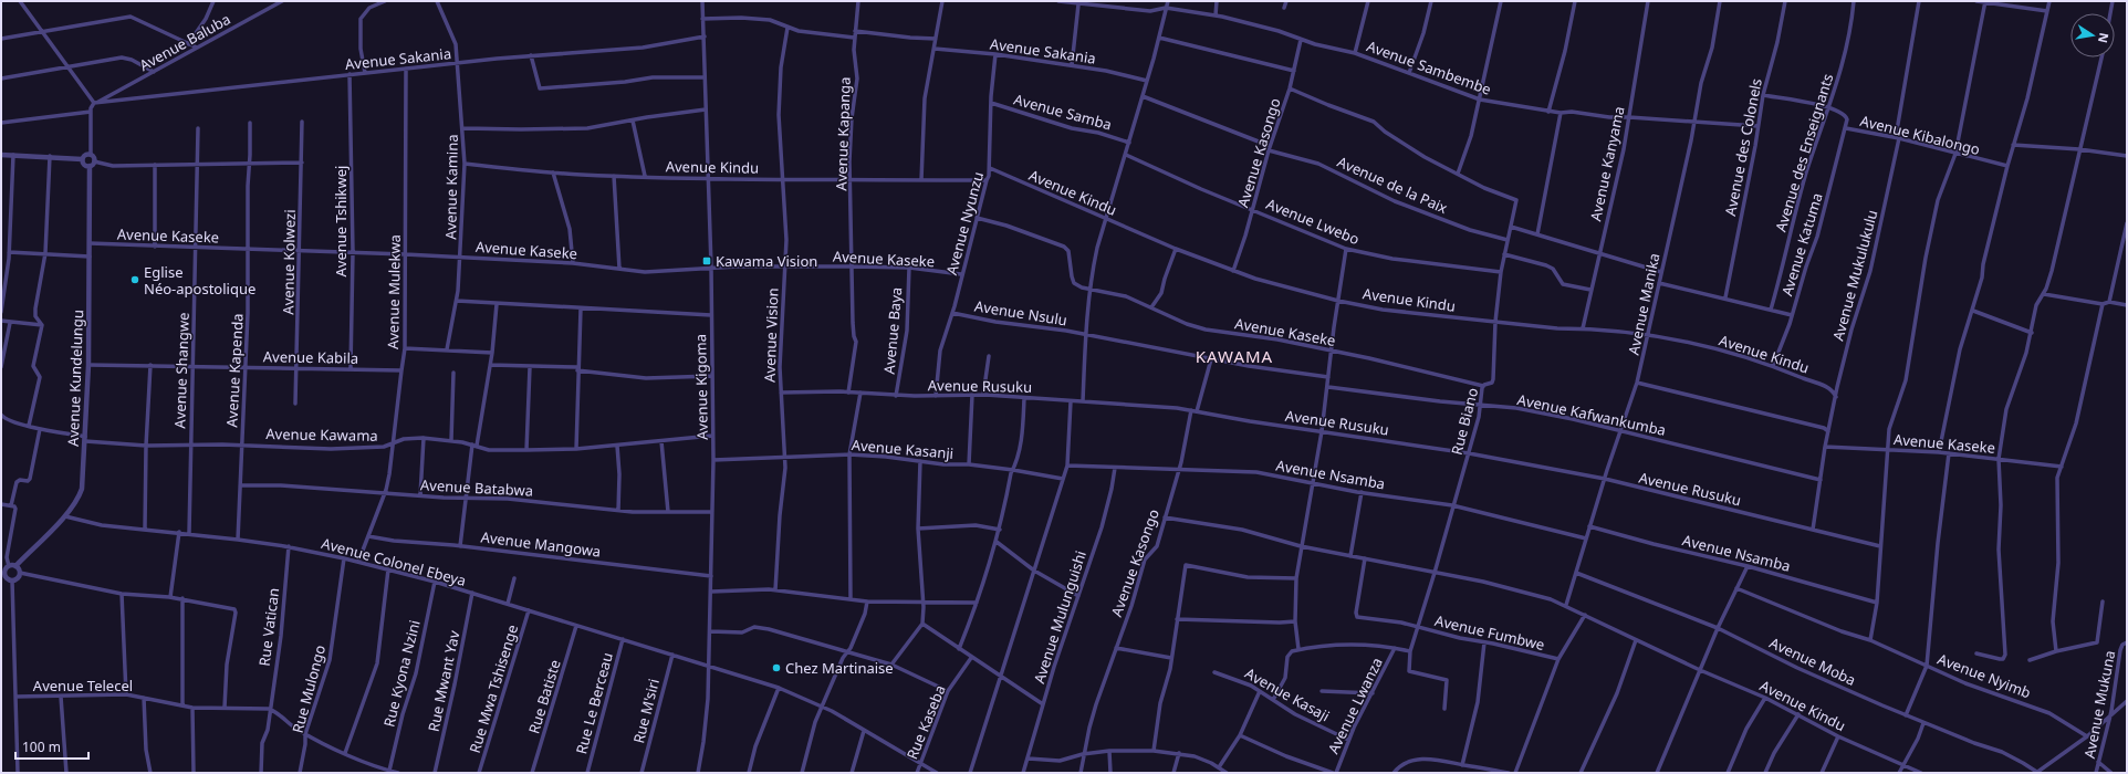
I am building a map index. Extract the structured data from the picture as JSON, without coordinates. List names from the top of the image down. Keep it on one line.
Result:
{"streets":{"street":["Avenue Baluba","Avenue Sakania","Avenue Sambembe","Avenue Samba","Avenue Kapanga","Avenue Kibalongo","Avenue des Colonels","Avenue Kasongo","Avenue des Enseignants","Avenue Kanyama","Avenue Kindu","Avenue de la Paix","Avenue Kamina","Avenue Tshikwej","Avenue Lwebo","Avenue Nyunzu","Avenue Kaseke","Avenue Katuma","Avenue Kolwezi","Avenue Mukulukulu","Avenue Mulekwa","Avenue Manika","Avenue Nsulu","Avenue Baya","Avenue Vision","Avenue Kabila","Avenue Shangwe","Avenue Kapenda","Avenue Kundelungu","Avenue Rusuku","Avenue Kigoma","Avenue Kafwankumba","Rue Biano","Avenue Kawama","Avenue Kasanji","Avenue Nsamba","Avenue Batabwa","Avenue Mangowa","Avenue Colonel Ebeya","Avenue Mulunguishi","Rue Vatican","Avenue Fumbwe","Avenue Moba","Rue Kyona Nzini","Avenue Nyimb","Rue Mwant Yav","Avenue Telecel","Rue Mulongo","Rue Mwa Tshisenge","Avenue Kasaji","Rue Batiste","Rue Le Berceau","Avenue Mukuna","Avenue Lwanza","Rue M'siri","Rue Kaseba"]},"crossings":[["Avenue Baluba","Avenue Sakania"],["Avenue Sakania","Avenue Kamina"],["Avenue Sakania","Avenue Tshikwej"],["Avenue Sakania","Avenue Nyunzu"],["Avenue Sakania","Avenue Mulekwa"],["Avenue Sakania","Avenue Kigoma"],["Avenue Sambembe","Avenue des Colonels"],["Avenue Sambembe","Avenue Kanyama"],["Avenue Sambembe","Avenue Manika"],["Avenue Samba","Avenue Nyunzu"],["Avenue Kapanga","Avenue Kindu"],["Avenue Kapanga","Avenue Kaseke"],["Avenue Kapanga","Avenue Rusuku"],["Avenue Kibalongo","Avenue des Colonels"],["Avenue Kibalongo","Avenue des Enseignants"],["Avenue Kibalongo","Avenue Katuma"],["Avenue Kibalongo","Avenue Mukulukulu"],["Avenue Kasongo","Avenue Kindu"],["Avenue Kasongo","Avenue de la Paix"],["Avenue Kasongo","Avenue Lwebo"],["Avenue Kasongo","Avenue Rusuku"],["Avenue Kasongo","Avenue Nsamba"],["Avenue Kanyama","Avenue Kindu"],["Avenue Kindu","Avenue Kamina"],["Avenue Kindu","Avenue Nyunzu"],["Avenue Kindu","Avenue Katuma"],["Avenue Kindu","Avenue Mukulukulu"],["Avenue Kindu","Avenue Manika"],["Avenue Kindu","Avenue Vision"],["Avenue Kindu","Avenue Kigoma"],["Avenue Kindu","Rue Biano"],["Avenue Kindu","Avenue Fumbwe"],["Avenue de la Paix","Rue Biano"],["Avenue Kamina","Avenue Kaseke"],["Avenue Tshikwej","Avenue Kaseke"],["Avenue Tshikwej","Avenue Kabila"],["Avenue Lwebo","Rue Biano"],["Avenue Nyunzu","Avenue Kaseke"],["Avenue Nyunzu","Avenue Nsulu"],["Avenue Nyunzu","Avenue Rusuku"],["Avenue Kaseke","Avenue Kolwezi"],["Avenue Kaseke","Avenue Mukulukulu"],["Avenue Kaseke","Avenue Mulekwa"],["Avenue Kaseke","Avenue Baya"],["Avenue Kaseke","Avenue Vision"],["Avenue Kaseke","Avenue Shangwe"],["Avenue Kaseke","Avenue Kapenda"],["Avenue Kaseke","Avenue Kundelungu"],["Avenue Kaseke","Avenue Kigoma"],["Avenue Kaseke","Rue Biano"],["Avenue Kolwezi","Avenue Kabila"],["Avenue Mukulukulu","Avenue Rusuku"],["Avenue Mukulukulu","Avenue Kafwankumba"],["Avenue Mulekwa","Avenue Kabila"],["Avenue Mulekwa","Avenue Kawama"],["Avenue Mulekwa","Avenue Batabwa"],["Avenue Mulekwa","Avenue Mangowa"],["Avenue Mulekwa","Avenue Colonel Ebeya"],["Avenue Manika","Avenue Rusuku"],["Avenue Manika","Avenue Kafwankumba"],["Avenue Manika","Avenue Nsamba"],["Avenue Manika","Avenue Moba"],["Avenue Baya","Avenue Rusuku"],["Avenue Vision","Avenue Rusuku"],["Avenue Vision","Avenue Kasanji"],["Avenue Kabila","Avenue Shangwe"],["Avenue Kabila","Avenue Kapenda"],["Avenue Kabila","Avenue Kundelungu"],["Avenue Shangwe","Avenue Kawama"],["Avenue Shangwe","Avenue Colonel Ebeya"],["Avenue Kapenda","Avenue Kawama"],["Avenue Kapenda","Avenue Batabwa"],["Avenue Kapenda","Avenue Colonel Ebeya"],["Avenue Kundelungu","Avenue Kawama"],["Avenue Kundelungu","Avenue Colonel Ebeya"],["Avenue Rusuku","Rue Biano"],["Avenue Kigoma","Avenue Kawama"],["Avenue Kigoma","Avenue Kasanji"],["Avenue Kigoma","Avenue Batabwa"],["Avenue Kigoma","Avenue Mangowa"],["Avenue Kigoma","Avenue Colonel Ebeya"],["Avenue Kafwankumba","Rue Biano"],["Rue Biano","Avenue Nsamba"],["Rue Biano","Avenue Fumbwe"],["Avenue Nsamba","Avenue Mulunguishi"],["Avenue Colonel Ebeya","Rue Vatican"],["Avenue Colonel Ebeya","Rue Kyona Nzini"],["Avenue Colonel Ebeya","Rue Mwant Yav"],["Avenue Colonel Ebeya","Rue Mulongo"],["Avenue Colonel Ebeya","Rue Mwa Tshisenge"],["Avenue Colonel Ebeya","Rue Batiste"],["Avenue Colonel Ebeya","Rue Le Berceau"],["Avenue Colonel Ebeya","Rue M'siri"],["Avenue Colonel Ebeya","Rue Kaseba"],["Rue Vatican","Avenue Telecel"],["Avenue Kasaji","Avenue Lwanza"]],"districts":["KAWAMA"],"places":{"transit":["Kawama Vision"],"other":["Eglise Néo-apostolique","Chez Martinaise"]},"scale_bar":"100 m","north":"right"}
